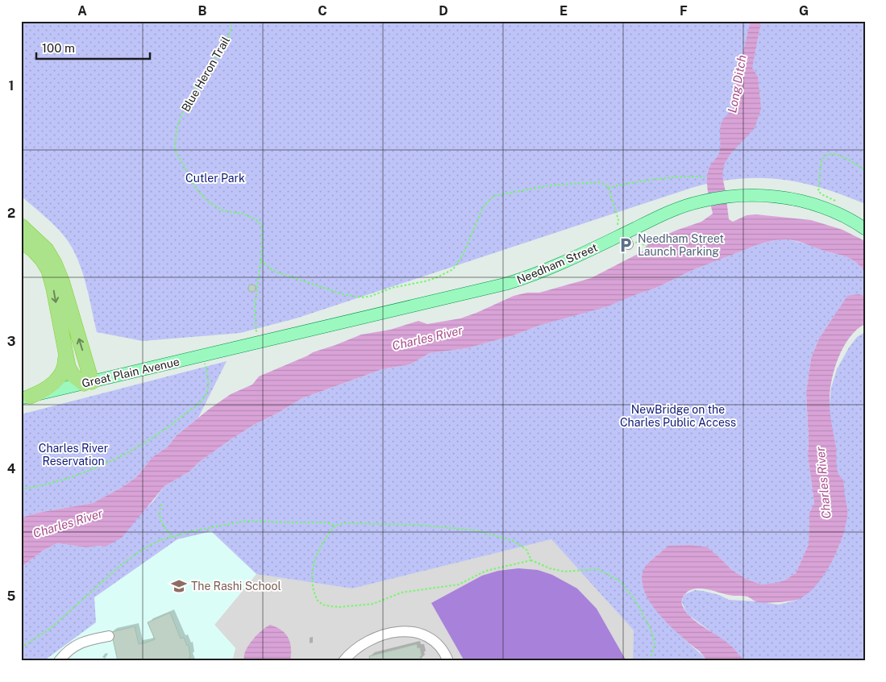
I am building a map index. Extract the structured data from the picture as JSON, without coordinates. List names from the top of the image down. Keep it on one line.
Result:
{"streets":{"main road":["Needham Street","Great Plain Avenue"],"path":["Blue Heron Trail"]},"crossings":[["Blue Heron Trail","Needham Street"],["Needham Street","Great Plain Avenue"]],"water":["Long Ditch","Charles River"],"parks":["Cutler Park","NewBridge on the Charles Public Access","Charles River Reservation"],"places":{"parking":["Needham Street Launch Parking"],"school or university":["The Rashi School"]},"scale_bar":"100 m","grid":{"columns":["A","B","C","D","E","F","G"],"rows":["1","2","3","4","5"]}}
